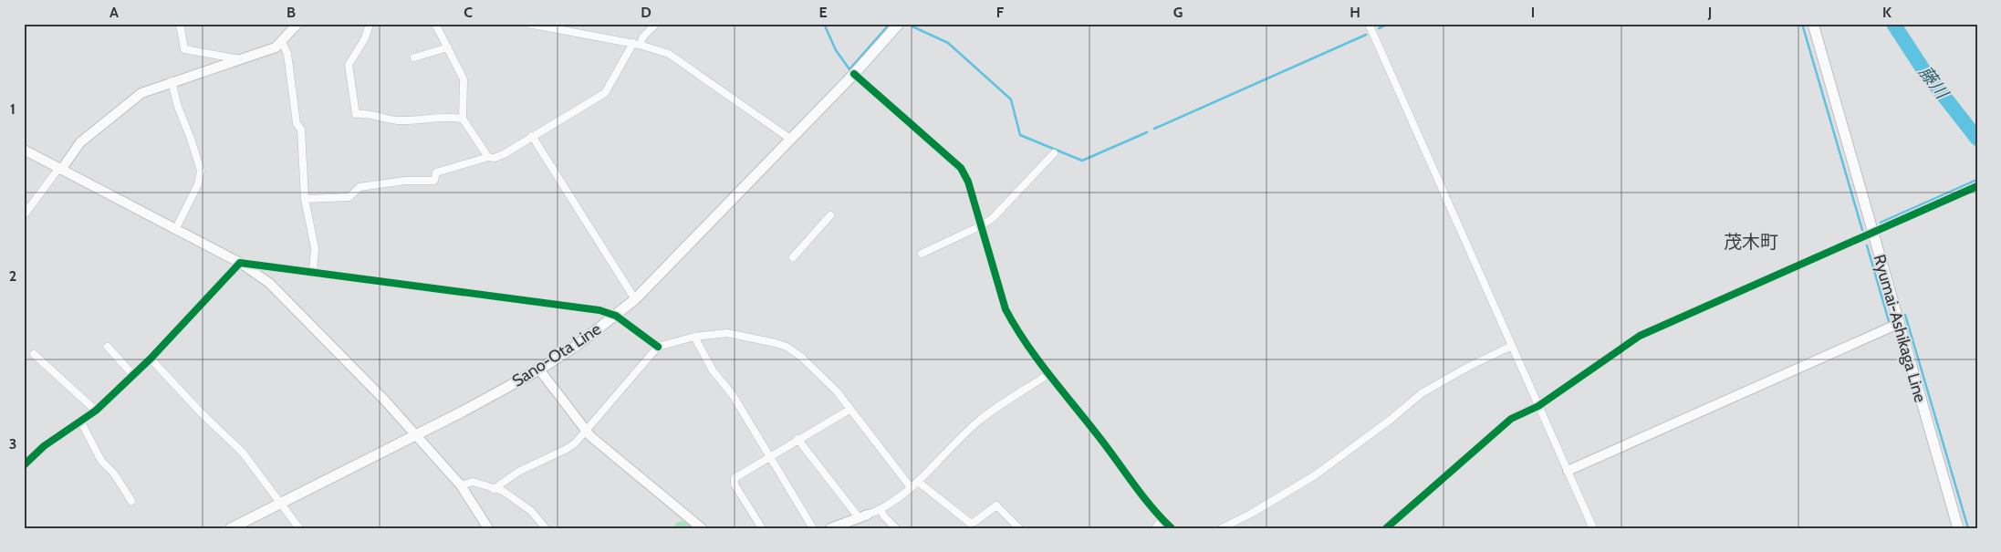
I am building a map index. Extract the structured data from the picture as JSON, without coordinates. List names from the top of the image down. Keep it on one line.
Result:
{"streets":{"main road":["Ryumai-Ashikaga Line","Sano-Ota Line"]},"districts":["茂木町"],"water":["藤川"],"grid":{"columns":["A","B","C","D","E","F","G","H","I","J","K"],"rows":["1","2","3"]}}
